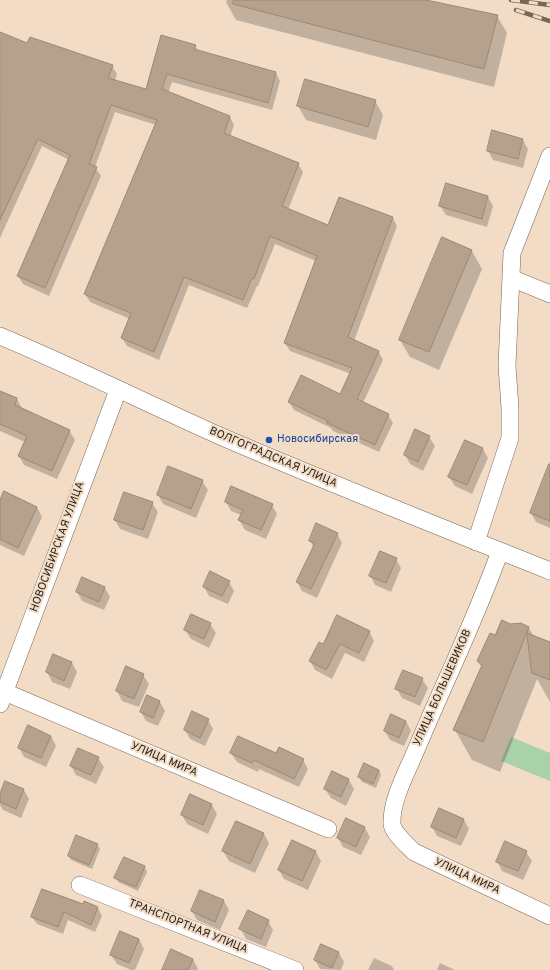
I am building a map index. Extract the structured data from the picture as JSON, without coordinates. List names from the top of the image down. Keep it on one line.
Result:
{"streets":{"street":["ВОЛГОГРАДСКАЯ УЛИЦА","НОВОСИБИРСКАЯ УЛИЦА","УЛИЦА БОЛЬШЕВИКОВ","УЛИЦА МИРА","ТРАНСПОРТНАЯ УЛИЦА"]},"crossings":[["ВОЛГОГРАДСКАЯ УЛИЦА","НОВОСИБИРСКАЯ УЛИЦА"],["ВОЛГОГРАДСКАЯ УЛИЦА","УЛИЦА БОЛЬШЕВИКОВ"],["НОВОСИБИРСКАЯ УЛИЦА","УЛИЦА МИРА"],["УЛИЦА БОЛЬШЕВИКОВ","УЛИЦА МИРА"]],"places":["Новосибирская"]}
